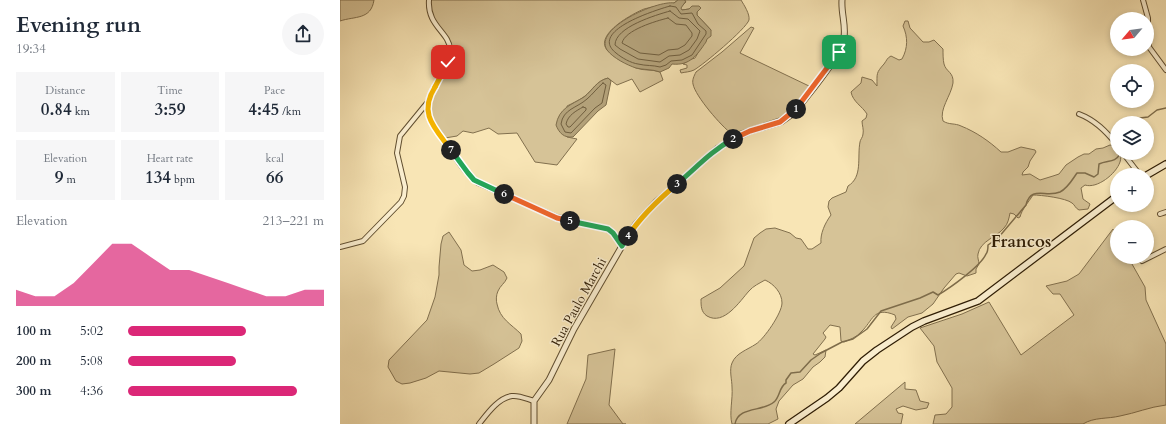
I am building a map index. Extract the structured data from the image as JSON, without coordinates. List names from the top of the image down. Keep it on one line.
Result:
{"streets":{"street":["Rua Paulo Marchi"]},"districts":["Francos"],"north":"bottom left","page":{"heading":["Evening run","19:34"],"map_buttons":["+","−"],"stats":[["Distance","0.84 km"],["Time","3:59"],["Pace","4:45 /km"],["Elevation","9 m"],["Heart rate","134 bpm"],["kcal","66"]],"pins":["1","2","7","3","6","5","4"],"chart":["Elevation","213–221 m"],"list":[{"name":"100 m","note":"5:02"},{"name":"200 m","note":"5:08"},{"name":"300 m","note":"4:36"}]}}
